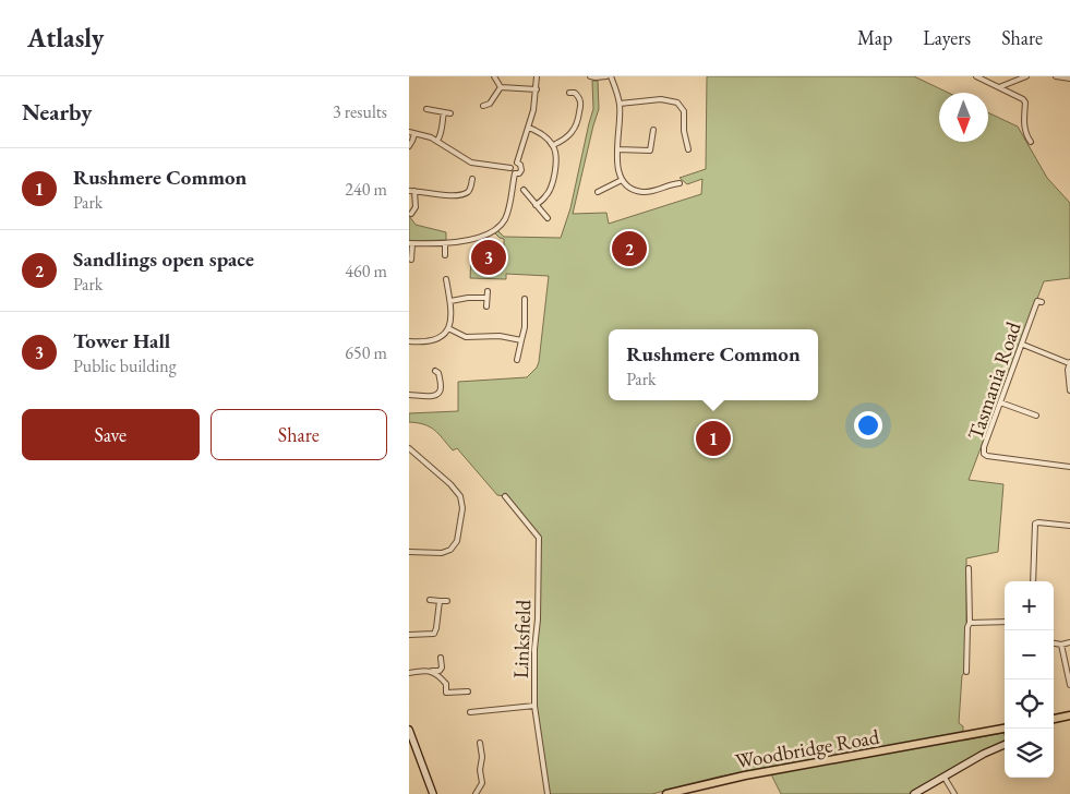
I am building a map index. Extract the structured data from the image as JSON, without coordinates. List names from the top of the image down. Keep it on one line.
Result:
{"streets":{"main road":["Woodbridge Road"],"street":["Tasmania Road","Linksfield"]},"north":"bottom","page":{"header":"Atlasly","nav":["Map","Layers","Share"],"heading":["Nearby","3 results"],"list":[{"mark":"1","name":"Rushmere Common","note":"Park","value":"240 m"},{"mark":"2","name":"Sandlings open space","note":"Park","value":"460 m"},{"mark":"3","name":"Tower Hall","note":"Public building","value":"650 m"}],"pins":["2","3","1"],"popup":["Rushmere Common","Park"],"buttons":["Save","Share"],"map_buttons":["+","−"]}}
